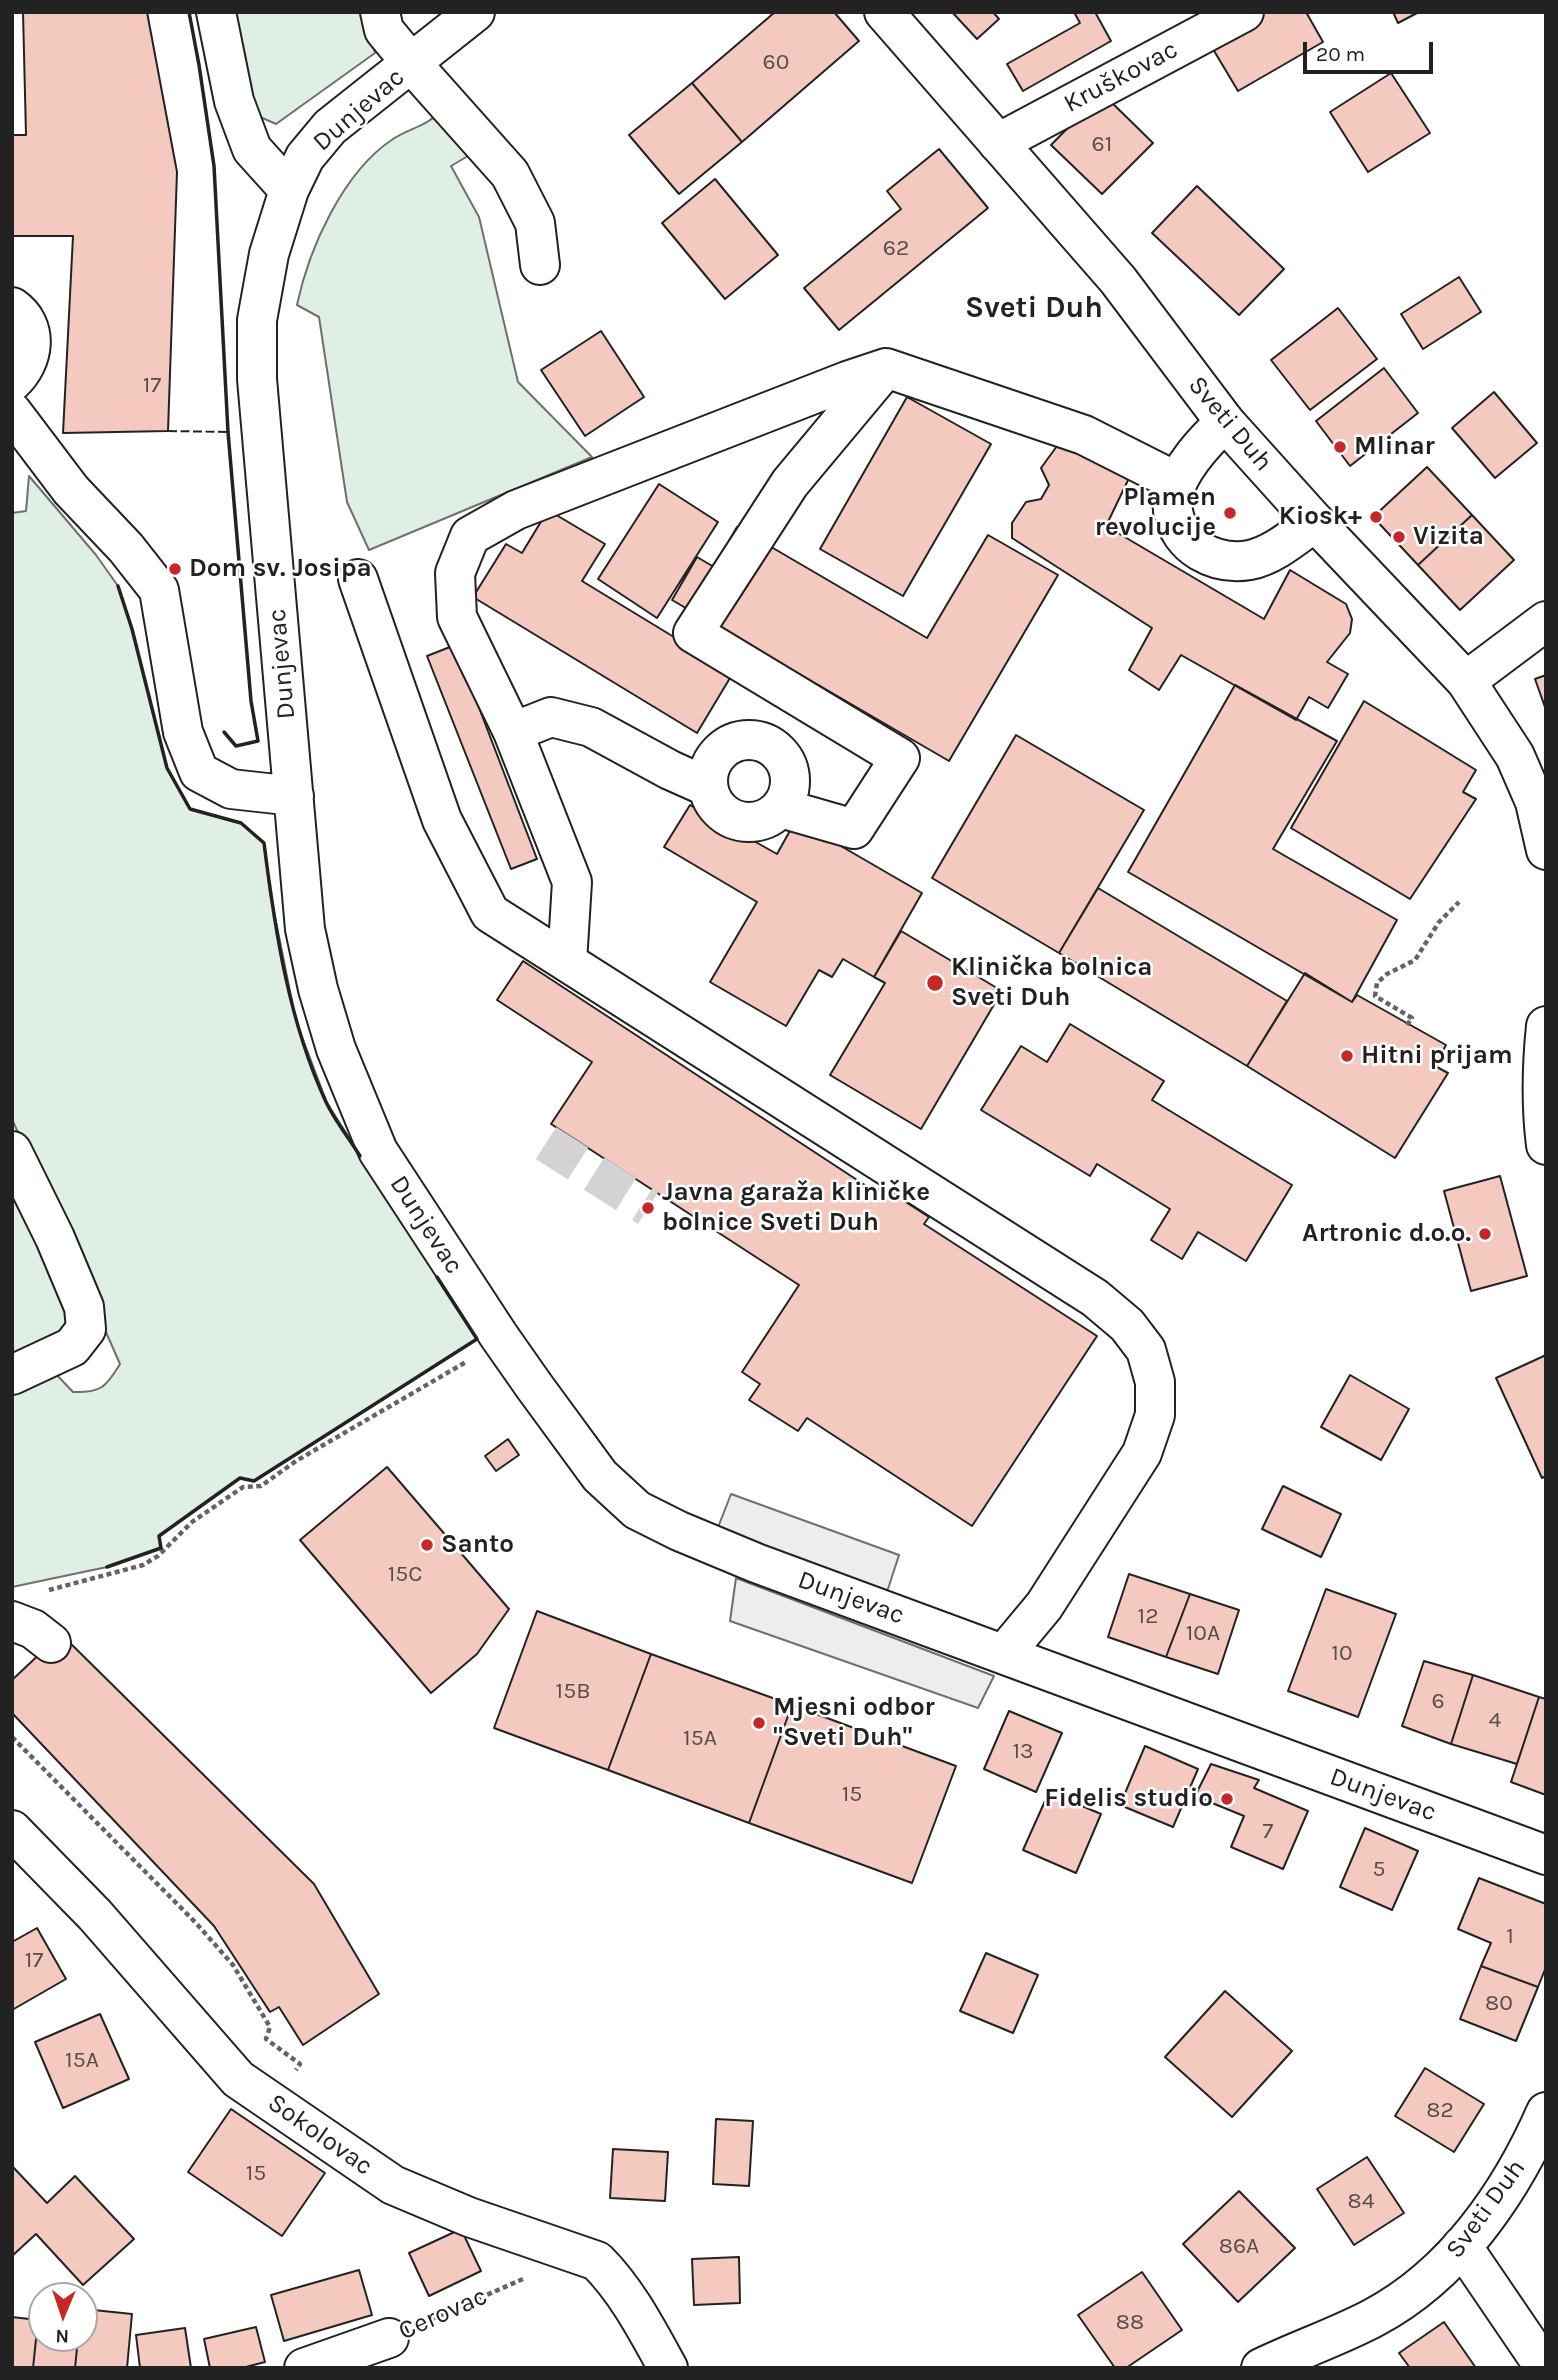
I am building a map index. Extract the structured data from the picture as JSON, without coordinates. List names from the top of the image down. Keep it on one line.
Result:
{"streets":{"street":["Kruškovac","Dunjevac","Sveti Duh","Sokolovac","Cerovac"]},"crossings":[["Kruškovac","Sveti Duh"],["Sokolovac","Cerovac"]],"districts":["Sveti Duh"],"places":["Mlinar","Plamen revolucije","Kiosk+","Vizita","Dom sv. Josipa","Klinička bolnica Sveti Duh","Hitni prijam","Javna garaža kliničke bolnice Sveti Duh","Artronic d.o.o.","Santo","Mjesni odbor \"Sveti Duh\"","Fidelis studio"],"house_numbers":["60","61","62","17","15C","12","10A","10","15B","6","4","15A","13","15","7","5","1","17","80","15A","82","15","84","86A","88"],"scale_bar":"20 m","north":"bottom"}
